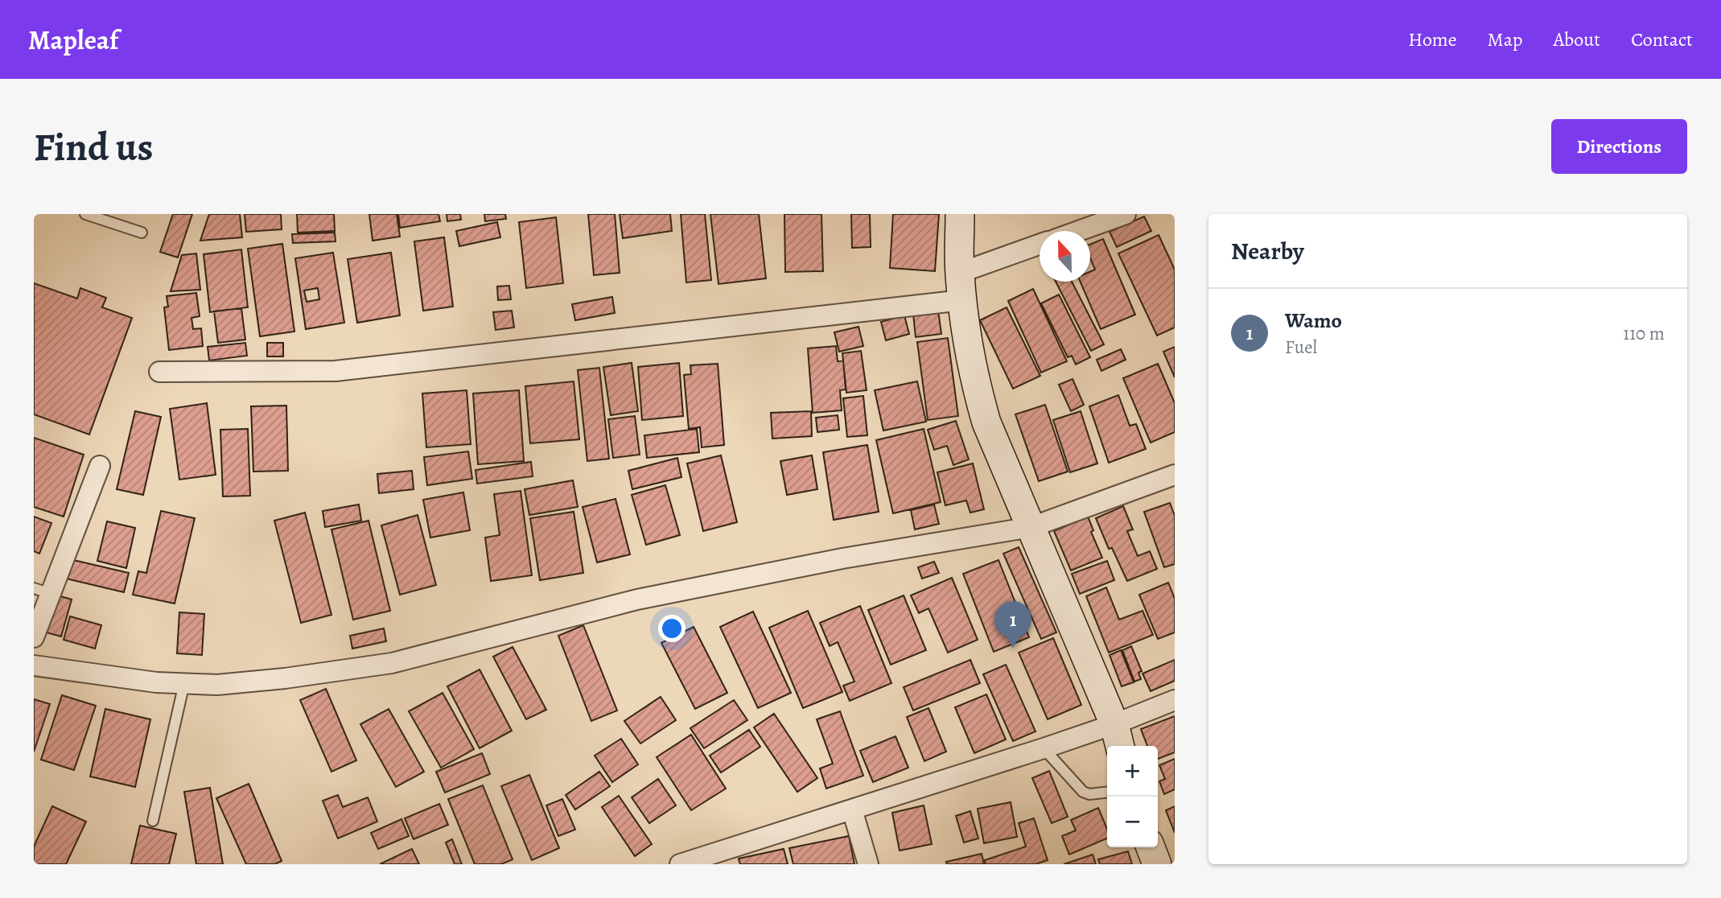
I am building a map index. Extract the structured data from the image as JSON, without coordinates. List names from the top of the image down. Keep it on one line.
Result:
{"north":"top","page":{"header":"Mapleaf","nav":["Home","Map","About","Contact"],"buttons":"Directions","title":"Find us","heading":"Nearby","list":[{"mark":"1","name":"Wamo","note":"Fuel","value":"110 m"}],"pins":"1","map_buttons":["+","−"]}}
